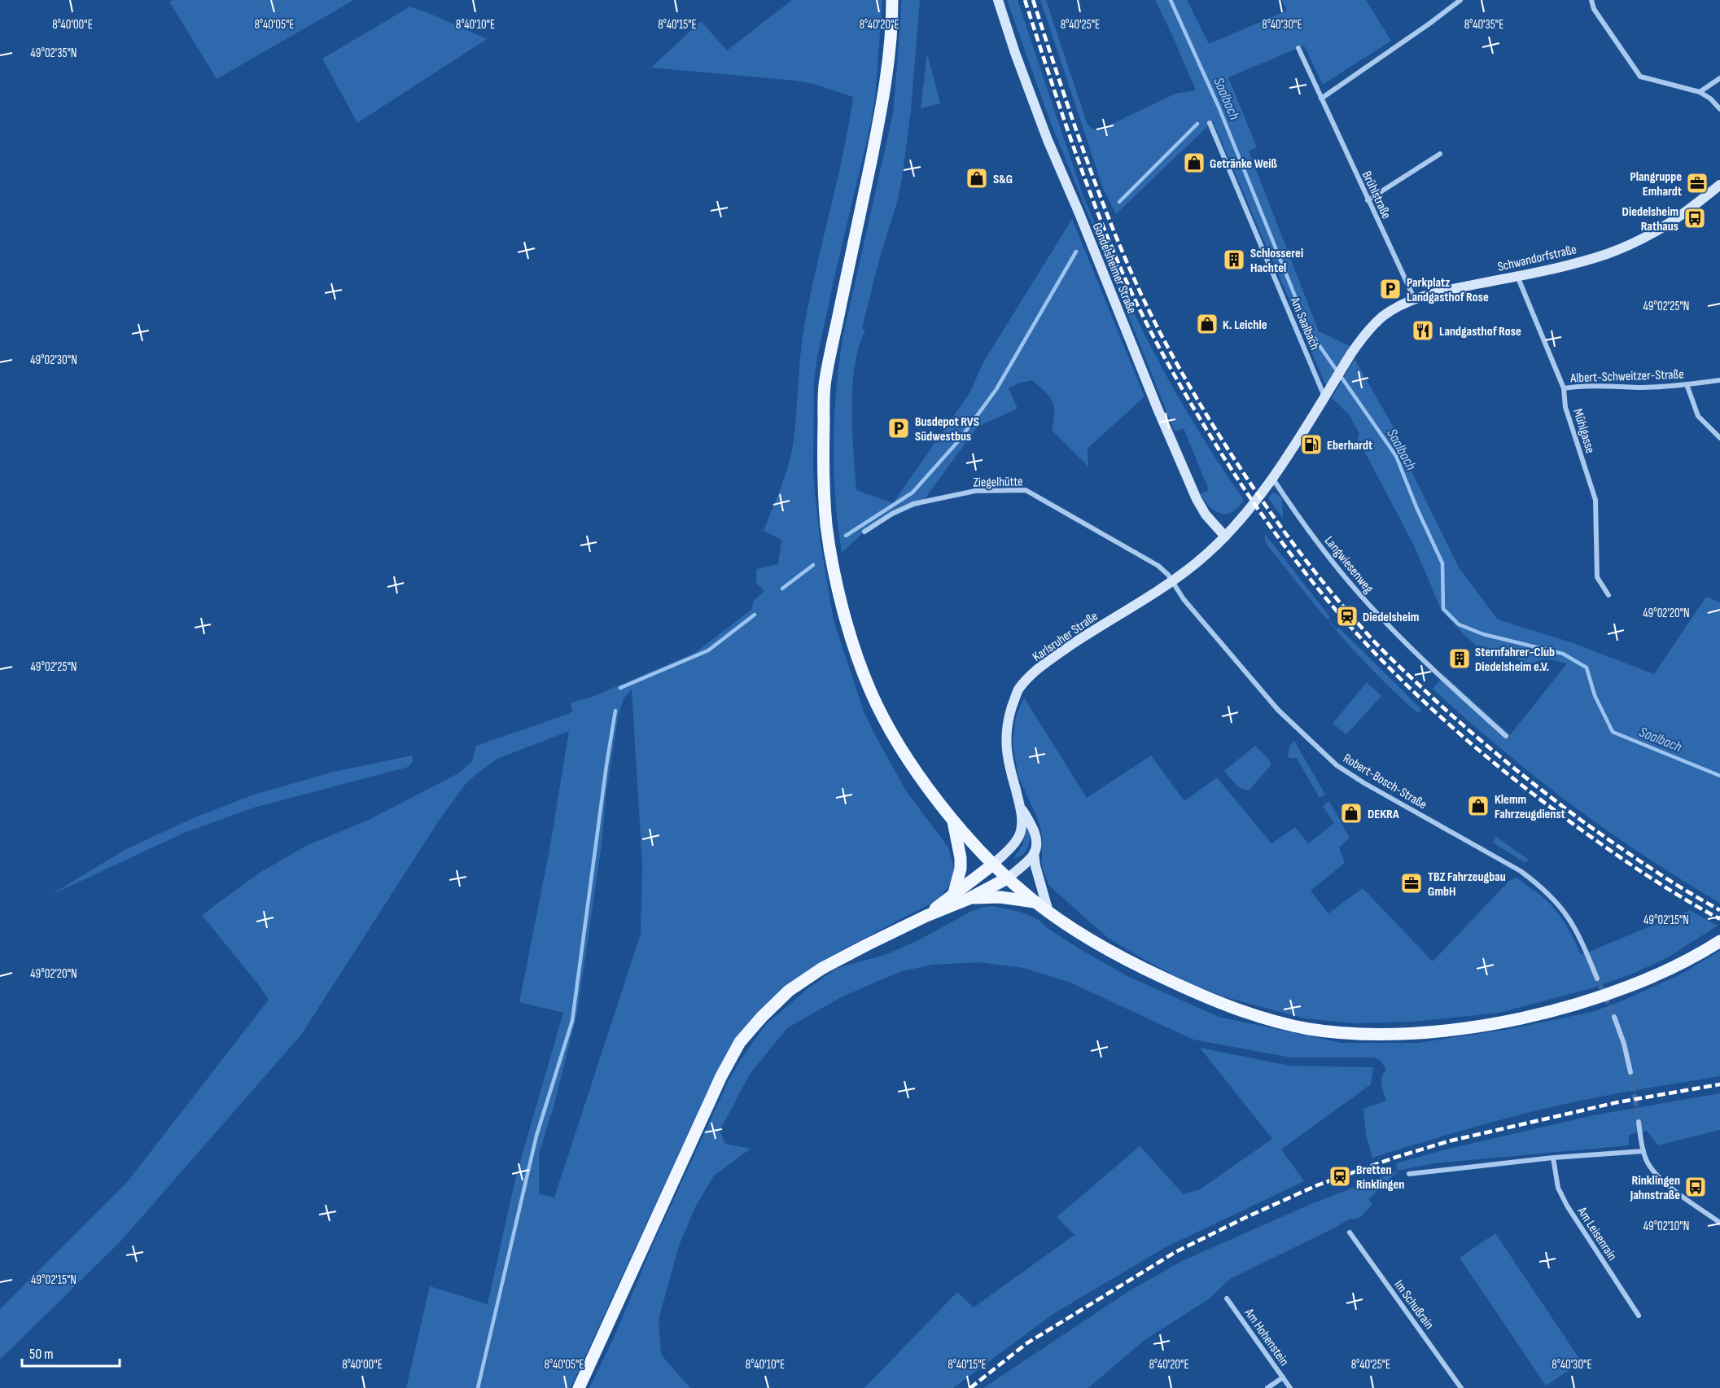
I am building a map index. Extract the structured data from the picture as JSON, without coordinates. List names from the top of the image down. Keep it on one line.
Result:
{"streets":{"street":["Brühlstraße","Schwandorfstraße","Gondelsheimer Straße","Am Saalbach","Albert-Schweitzer-Straße","Mühlgasse","Ziegelhütte","Langwiesenweg","Karlsruher Straße","Robert-Bosch-Straße","Am Leisenrain","Im Schußrain","Am Hohenstein"]},"crossings":[["Brühlstraße","Schwandorfstraße"],["Schwandorfstraße","Gondelsheimer Straße"],["Schwandorfstraße","Am Saalbach"],["Schwandorfstraße","Mühlgasse"],["Schwandorfstraße","Langwiesenweg"],["Schwandorfstraße","Karlsruher Straße"],["Gondelsheimer Straße","Karlsruher Straße"],["Albert-Schweitzer-Straße","Mühlgasse"],["Ziegelhütte","Karlsruher Straße"],["Ziegelhütte","Robert-Bosch-Straße"],["Karlsruher Straße","Robert-Bosch-Straße"]],"water":["Saalbach"],"places":{"shop":["Getränke Weiß","S&G","K. Leichle","Klemm Fahrzeugdienst","DEKRA"],"office":["Plangruppe Emhardt","TBZ Fahrzeugbau GmbH"],"bus stop":["Diedelsheim Rathaus","Rinklingen Jahnstraße"],"building":["Schlosserei Hachtel","Sternfahrer-Club Diedelsheim e.V."],"parking":["Parkplatz Landgasthof Rose","Busdepot RVS Südwestbus"],"restaurant":["Landgasthof Rose"],"fuel station":["Eberhardt"],"station":["Diedelsheim","Bretten Rinklingen"]},"scale_bar":"50 m","coordinates":["8°40'00\"E","8°40'05\"E","8°40'10\"E","8°40'15\"E","8°40'20\"E","8°40'25\"E","8°40'30\"E","8°40'35\"E","49°02'35\"N","49°02'25\"N","49°02'30\"N","49°02'20\"N","49°02'15\"N","49°02'10\"N"]}
